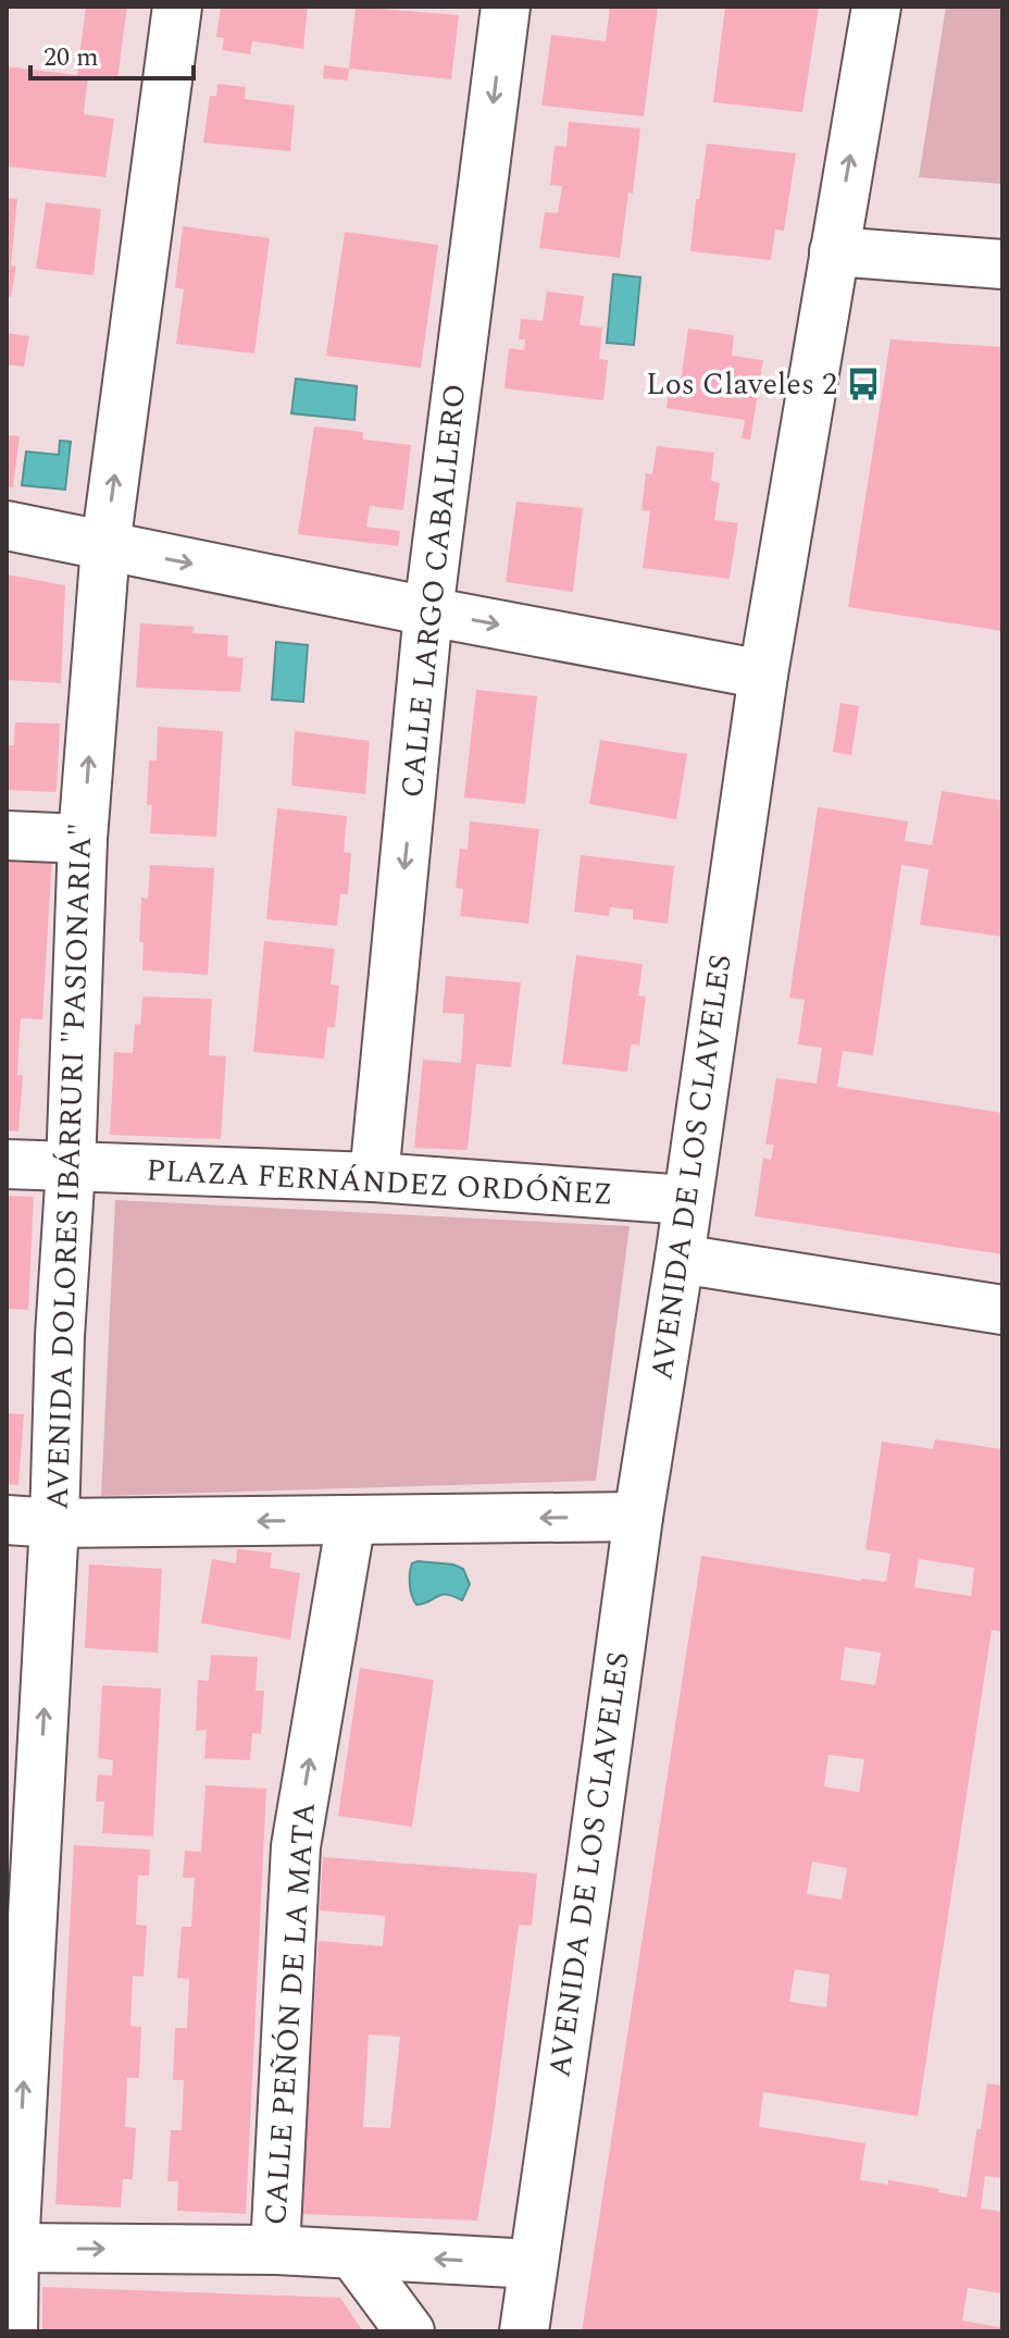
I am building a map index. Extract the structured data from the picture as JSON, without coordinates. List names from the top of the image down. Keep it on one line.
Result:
{"streets":{"street":["CALLE LARGO CABALLERO","AVENIDA DOLORES IBÁRRURI \"PASIONARIA\"","AVENIDA DE LOS CLAVELES","PLAZA FERNÁNDEZ ORDÓÑEZ","CALLE PEÑÓN DE LA MATA"]},"crossings":[["CALLE LARGO CABALLERO","PLAZA FERNÁNDEZ ORDÓÑEZ"],["AVENIDA DOLORES IBÁRRURI \"PASIONARIA\"","PLAZA FERNÁNDEZ ORDÓÑEZ"],["AVENIDA DE LOS CLAVELES","PLAZA FERNÁNDEZ ORDÓÑEZ"]],"one_way":["CALLE LARGO CABALLERO","AVENIDA DOLORES IBÁRRURI \"PASIONARIA\"","CALLE PEÑÓN DE LA MATA"],"places":{"bus stop":["Los Claveles 2"]},"scale_bar":"20 m"}
